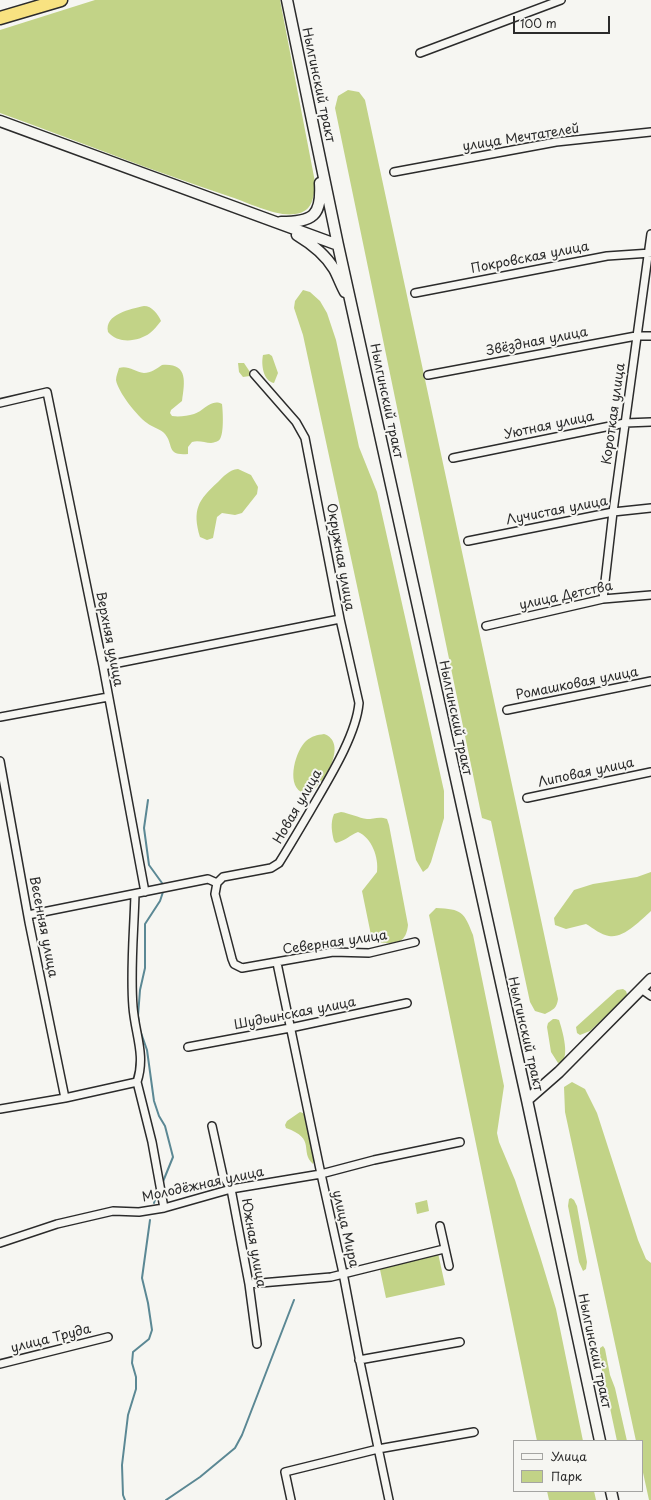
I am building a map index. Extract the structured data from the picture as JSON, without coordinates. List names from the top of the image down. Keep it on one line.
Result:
{"streets":{"main road":["Нылгинский тракт"],"street":["улица Мечтателей","Покровская улица","Звёздная улица","Короткая улица","Уютная улица","Лучистая улица","Окружная улица","улица Детства","Верхняя улица","Ромашковая улица","Липовая улица","Новая улица","Весенняя улица","Северная улица","Шудьинская улица","Молодёжная улица","улица Мира","Южная улица","улица Труда"]},"crossings":[["Покровская улица","Короткая улица"],["Звёздная улица","Короткая улица"],["Короткая улица","Уютная улица"],["Короткая улица","Лучистая улица"],["Короткая улица","улица Детства"],["Окружная улица","Верхняя улица"],["Окружная улица","Новая улица"],["Новая улица","Северная улица"],["Северная улица","улица Мира"],["Шудьинская улица","улица Мира"],["Молодёжная улица","улица Мира"],["Молодёжная улица","Южная улица"]],"legend":["Улица","Парк"],"scale_bar":"100 m"}
